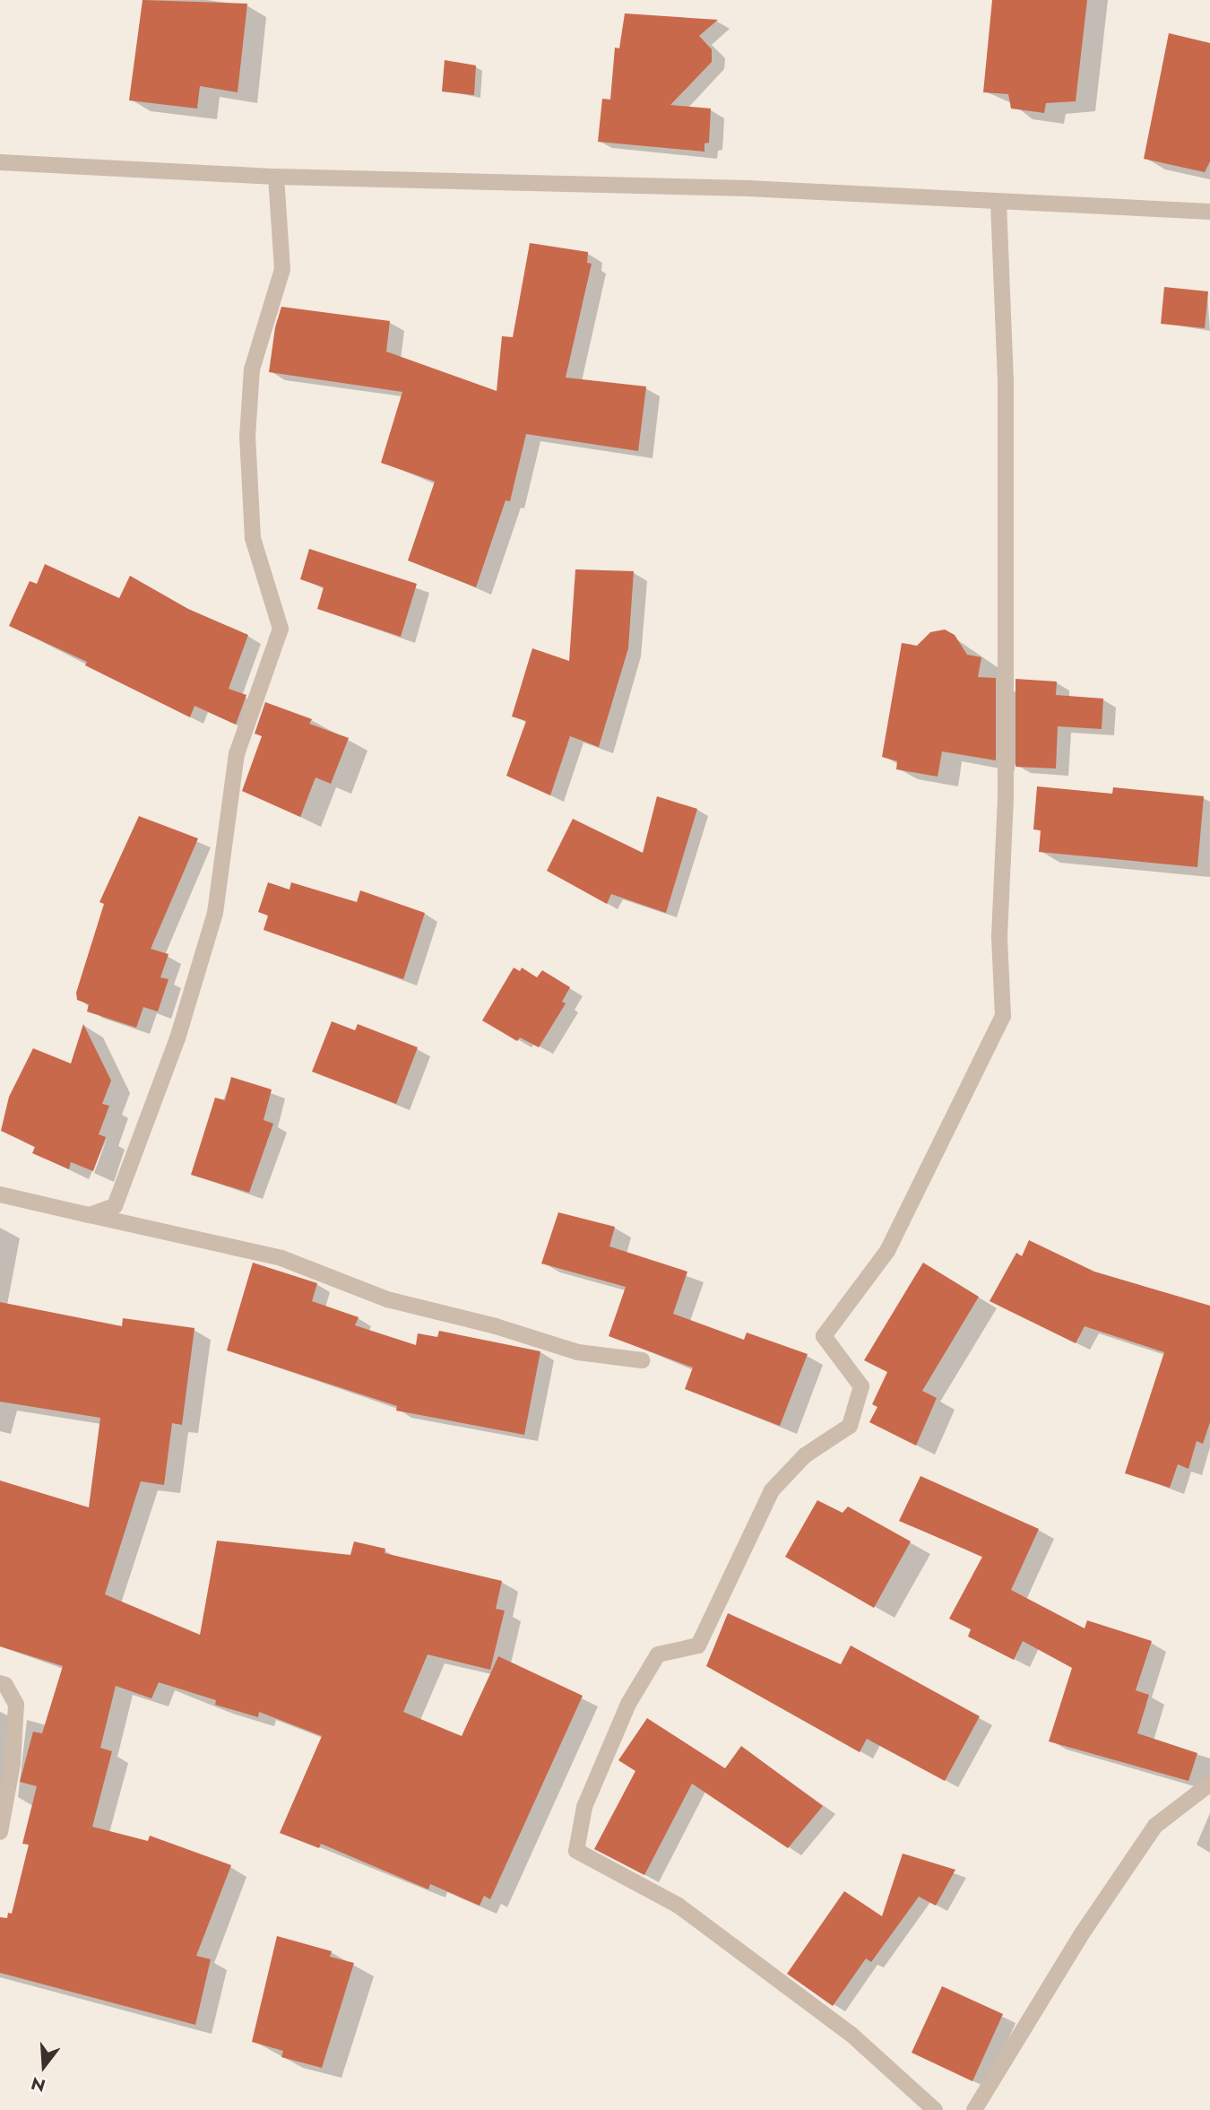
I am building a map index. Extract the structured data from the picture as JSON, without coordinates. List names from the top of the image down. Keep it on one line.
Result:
{"north":"bottom"}
